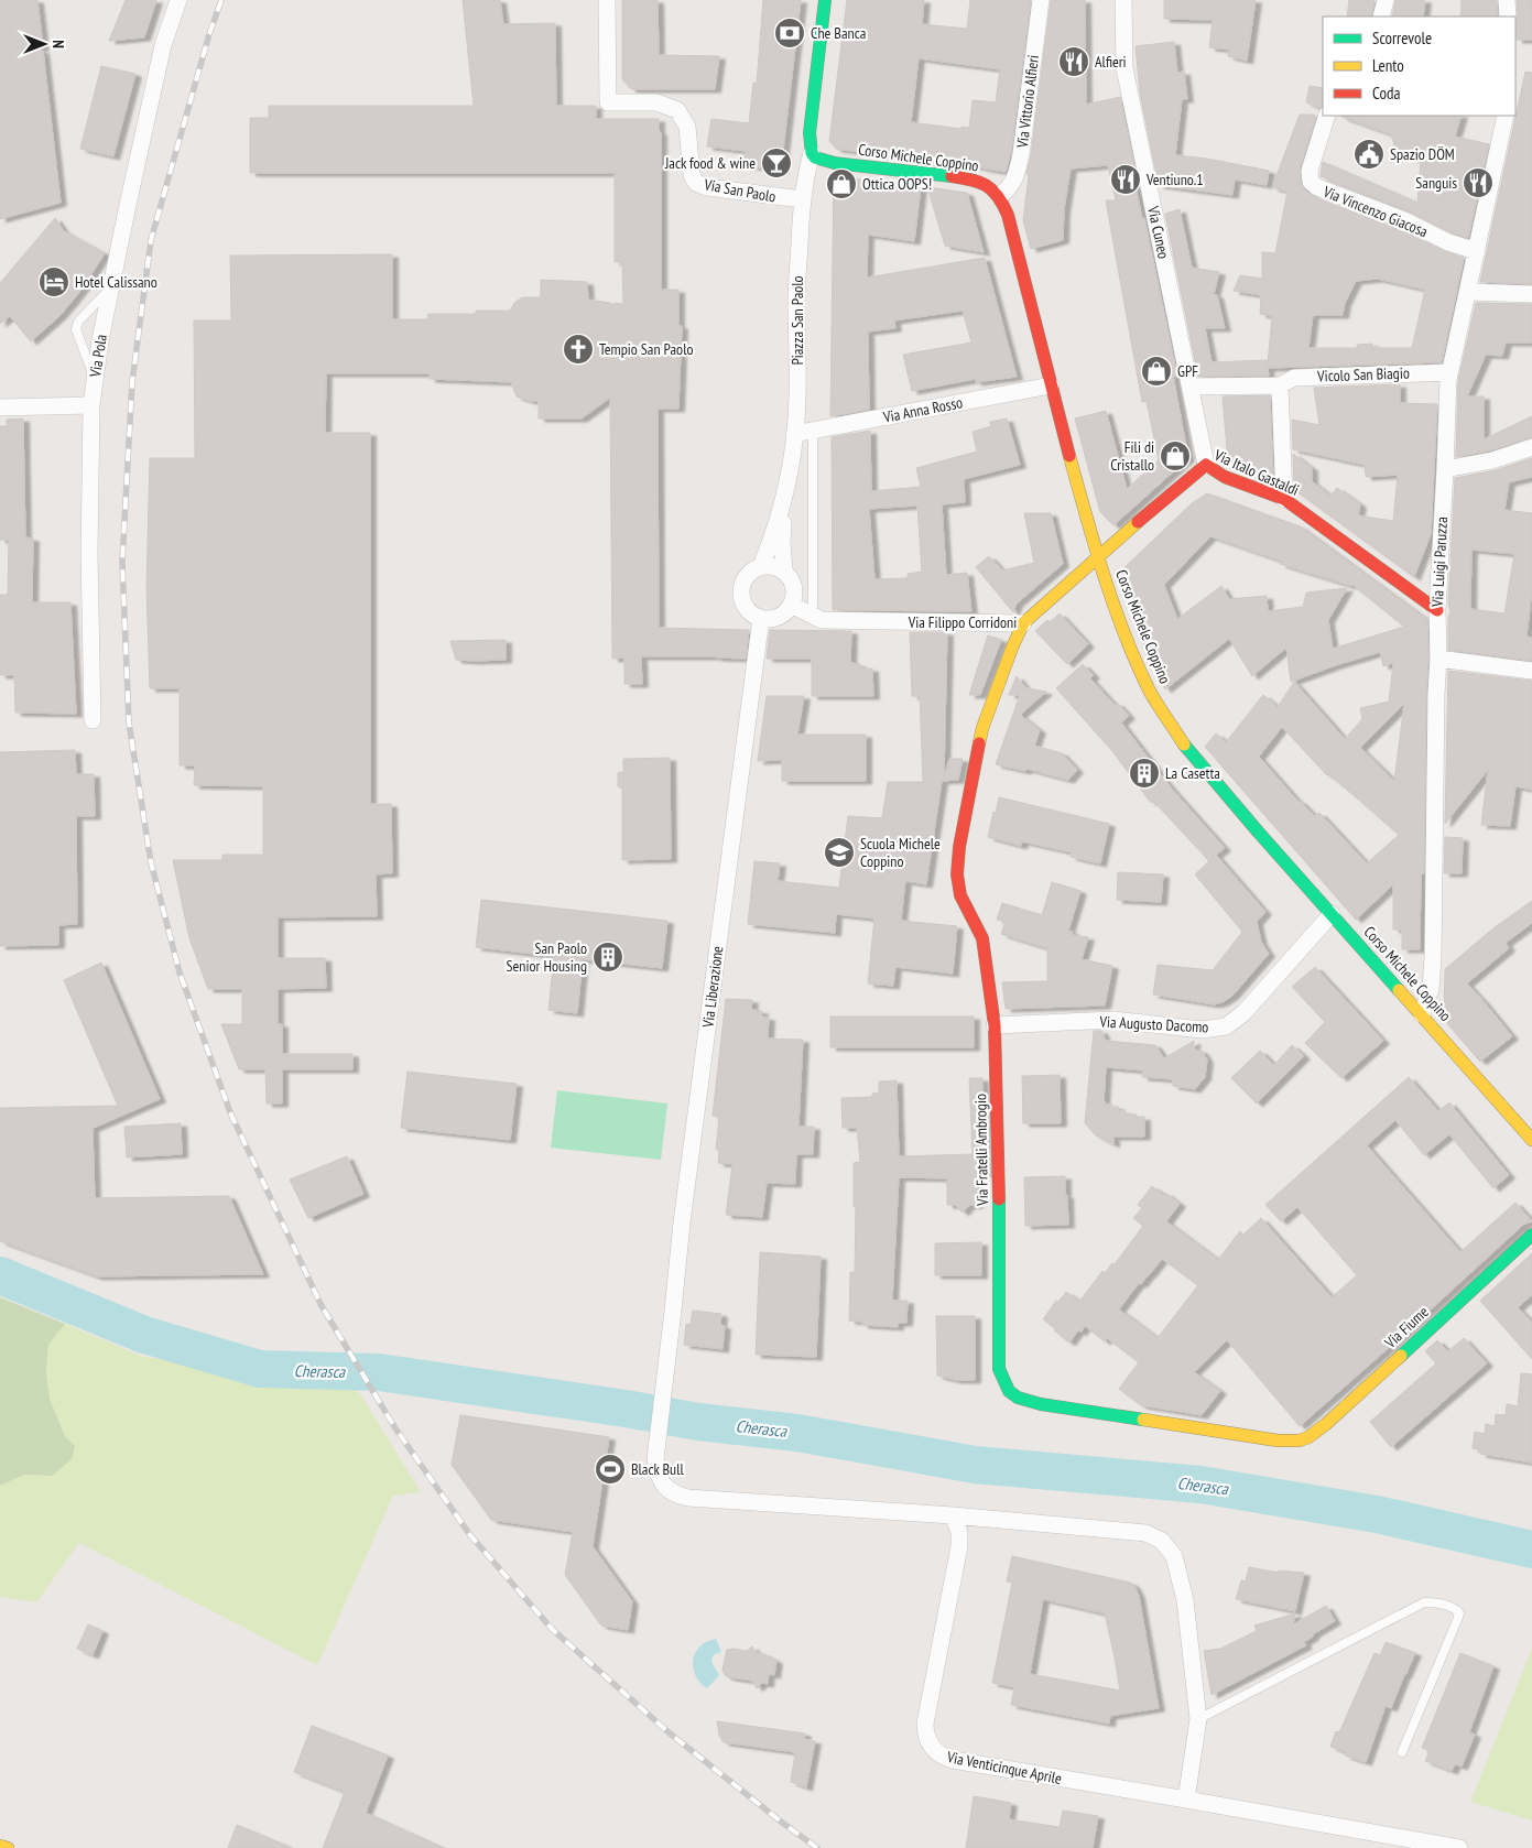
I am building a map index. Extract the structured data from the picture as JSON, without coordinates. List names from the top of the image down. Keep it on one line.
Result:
{"streets":{"street":["Via Vittorio Alfieri","Corso Michele Coppino","Via San Paolo","Via Vincenzo Giacosa","Via Cuneo","Piazza San Paolo","Via Pola","Vicolo San Biagio","Via Anna Rosso","Via Italo Gastaldi","Via Luigi Paruzza","Via Filippo Corridoni","Via Liberazione","Via Augusto Dacomo","Via Fratelli Ambrogio","Via Fiume","Via Venticinque Aprile"]},"crossings":[["Via Vittorio Alfieri","Corso Michele Coppino"],["Corso Michele Coppino","Piazza San Paolo"],["Corso Michele Coppino","Via Anna Rosso"],["Corso Michele Coppino","Via Italo Gastaldi"],["Corso Michele Coppino","Via Luigi Paruzza"],["Corso Michele Coppino","Via Filippo Corridoni"],["Corso Michele Coppino","Via Augusto Dacomo"],["Via San Paolo","Piazza San Paolo"],["Via Vincenzo Giacosa","Via Luigi Paruzza"],["Via Cuneo","Vicolo San Biagio"],["Via Cuneo","Via Italo Gastaldi"],["Piazza San Paolo","Via Anna Rosso"],["Piazza San Paolo","Via Filippo Corridoni"],["Piazza San Paolo","Via Liberazione"],["Vicolo San Biagio","Via Luigi Paruzza"],["Via Italo Gastaldi","Via Luigi Paruzza"],["Via Italo Gastaldi","Via Filippo Corridoni"],["Via Filippo Corridoni","Via Liberazione"],["Via Filippo Corridoni","Via Fratelli Ambrogio"],["Via Liberazione","Via Venticinque Aprile"],["Via Augusto Dacomo","Via Fratelli Ambrogio"],["Via Fratelli Ambrogio","Via Fiume"]],"water":["Cherasca"],"places":{"bank":["Che Banca"],"restaurant":["Alfieri","Ventiuno.1","Sanguis"],"public building":["Spazio DÖM"],"bar":["Jack food & wine"],"shop":["Ottica OOPS!","GPF","Fili di Cristallo"],"hotel":["Hotel Calissano"],"church":["Tempio San Paolo"],"building":["La Casetta","San Paolo Senior Housing"],"school or university":["Scuola Michele Coppino"],"sports":["Black Bull"]},"legend":["Scorrevole","Lento","Coda"],"north":"right"}
